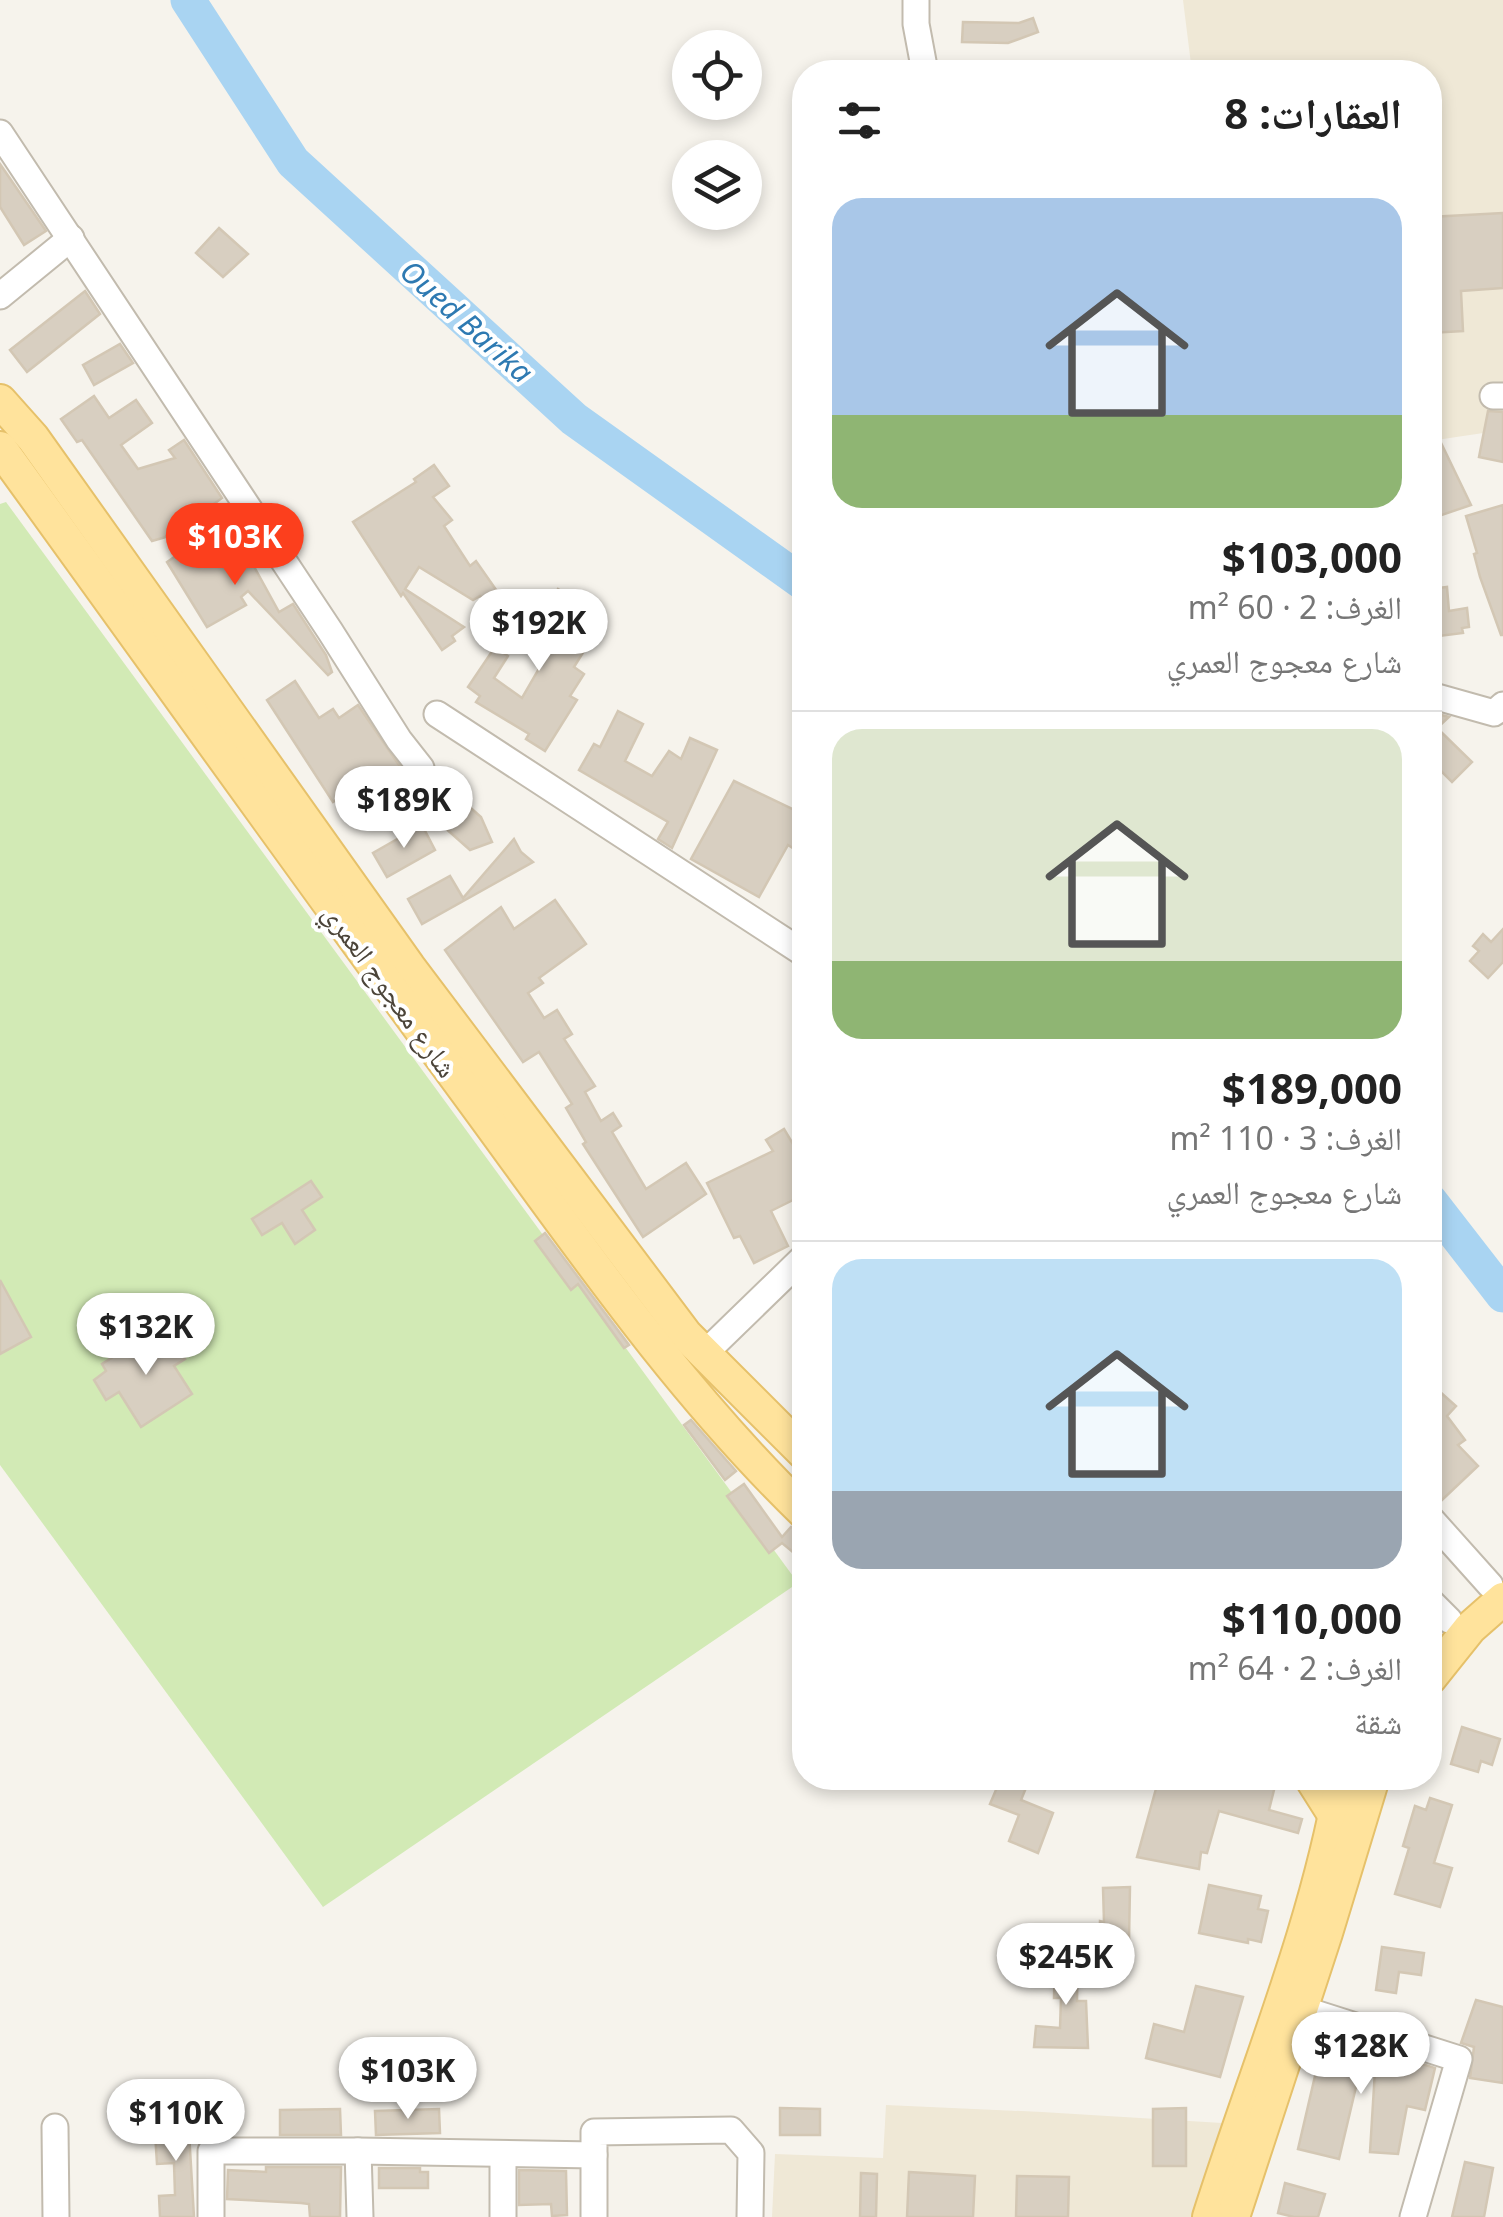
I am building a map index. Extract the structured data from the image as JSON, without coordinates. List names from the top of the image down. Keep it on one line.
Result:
{"streets":{"main road":["شارع معجوج العمري"]},"water":["Oued Barika"],"page":{"heading":"العقارات: 8","list":[{"name":"$103,000","note":"الغرف: 2 · 60 m² · شارع معجوج العمري"},{"name":"$189,000","note":"الغرف: 3 · 110 m² · شارع معجوج العمري"},{"name":"$110,000","note":"الغرف: 2 · 64 m² · شقة"}],"price":["$103K","$192K","$189K","$132K","$245K","$128K","$103K","$110K"]}}
